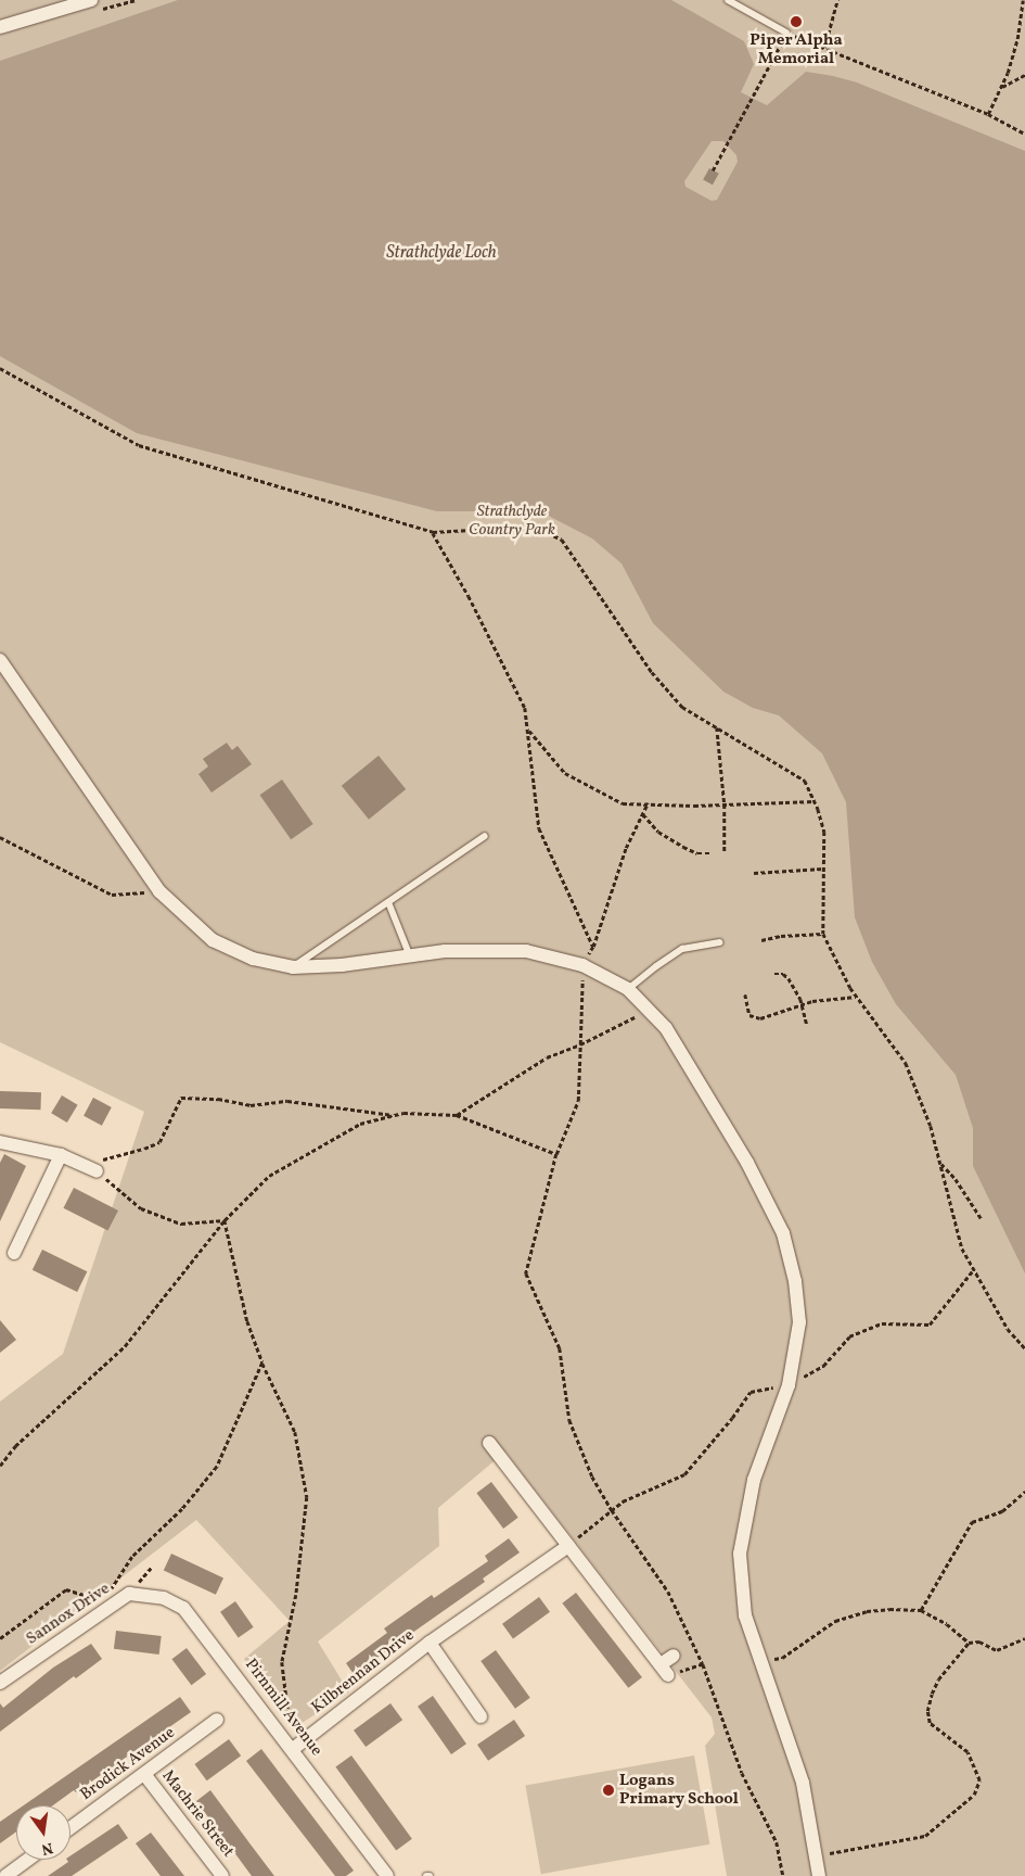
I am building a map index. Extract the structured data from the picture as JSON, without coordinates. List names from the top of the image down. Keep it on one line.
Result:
{"streets":{"street":["Sannox Drive","Kilbrennan Drive","Pirnmill Avenue","Brodick Avenue","Machrie Street"]},"crossings":[["Sannox Drive","Pirnmill Avenue"],["Kilbrennan Drive","Pirnmill Avenue"],["Brodick Avenue","Machrie Street"]],"water":["Strathclyde Loch"],"parks":["Strathclyde Country Park"],"places":["Piper Alpha Memorial","Logans Primary School"],"north":"bottom"}
